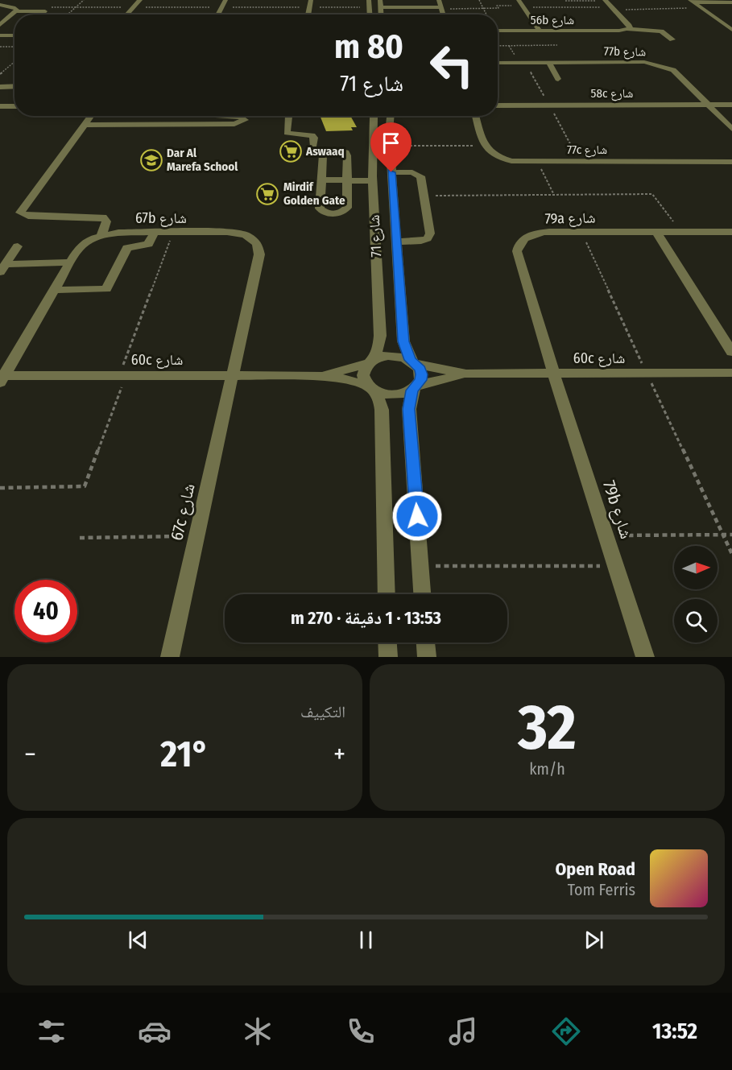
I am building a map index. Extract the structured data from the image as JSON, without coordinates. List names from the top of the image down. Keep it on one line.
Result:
{"streets":{"street":["56b شارع","77b شارع","58c شارع","77c شارع","67b شارع","79a شارع","شارع 71","60c شارع","79b شارع","67c شارع"]},"crossings":[["77b شارع","58c شارع"],["67b شارع","60c شارع"],["67b شارع","67c شارع"],["79a شارع","60c شارع"],["79a شارع","79b شارع"],["شارع 71","60c شارع"],["60c شارع","79b شارع"],["60c شارع","67c شارع"]],"places":{"supermarket":["Aswaaq","Mirdif Golden Gate"],"school or university":["Dar Al Marefa School"]},"north":"right","page":{"turn":["80 m","شارع 71"],"limit":"40","trip":"13:53 · 1 دقيقة · 270 m","tile":[["32","km/h"],"التكييف"],"heat":["−","21°","+"],"song":["Open Road","Tom Ferris"],"tabs":"13:52"}}
